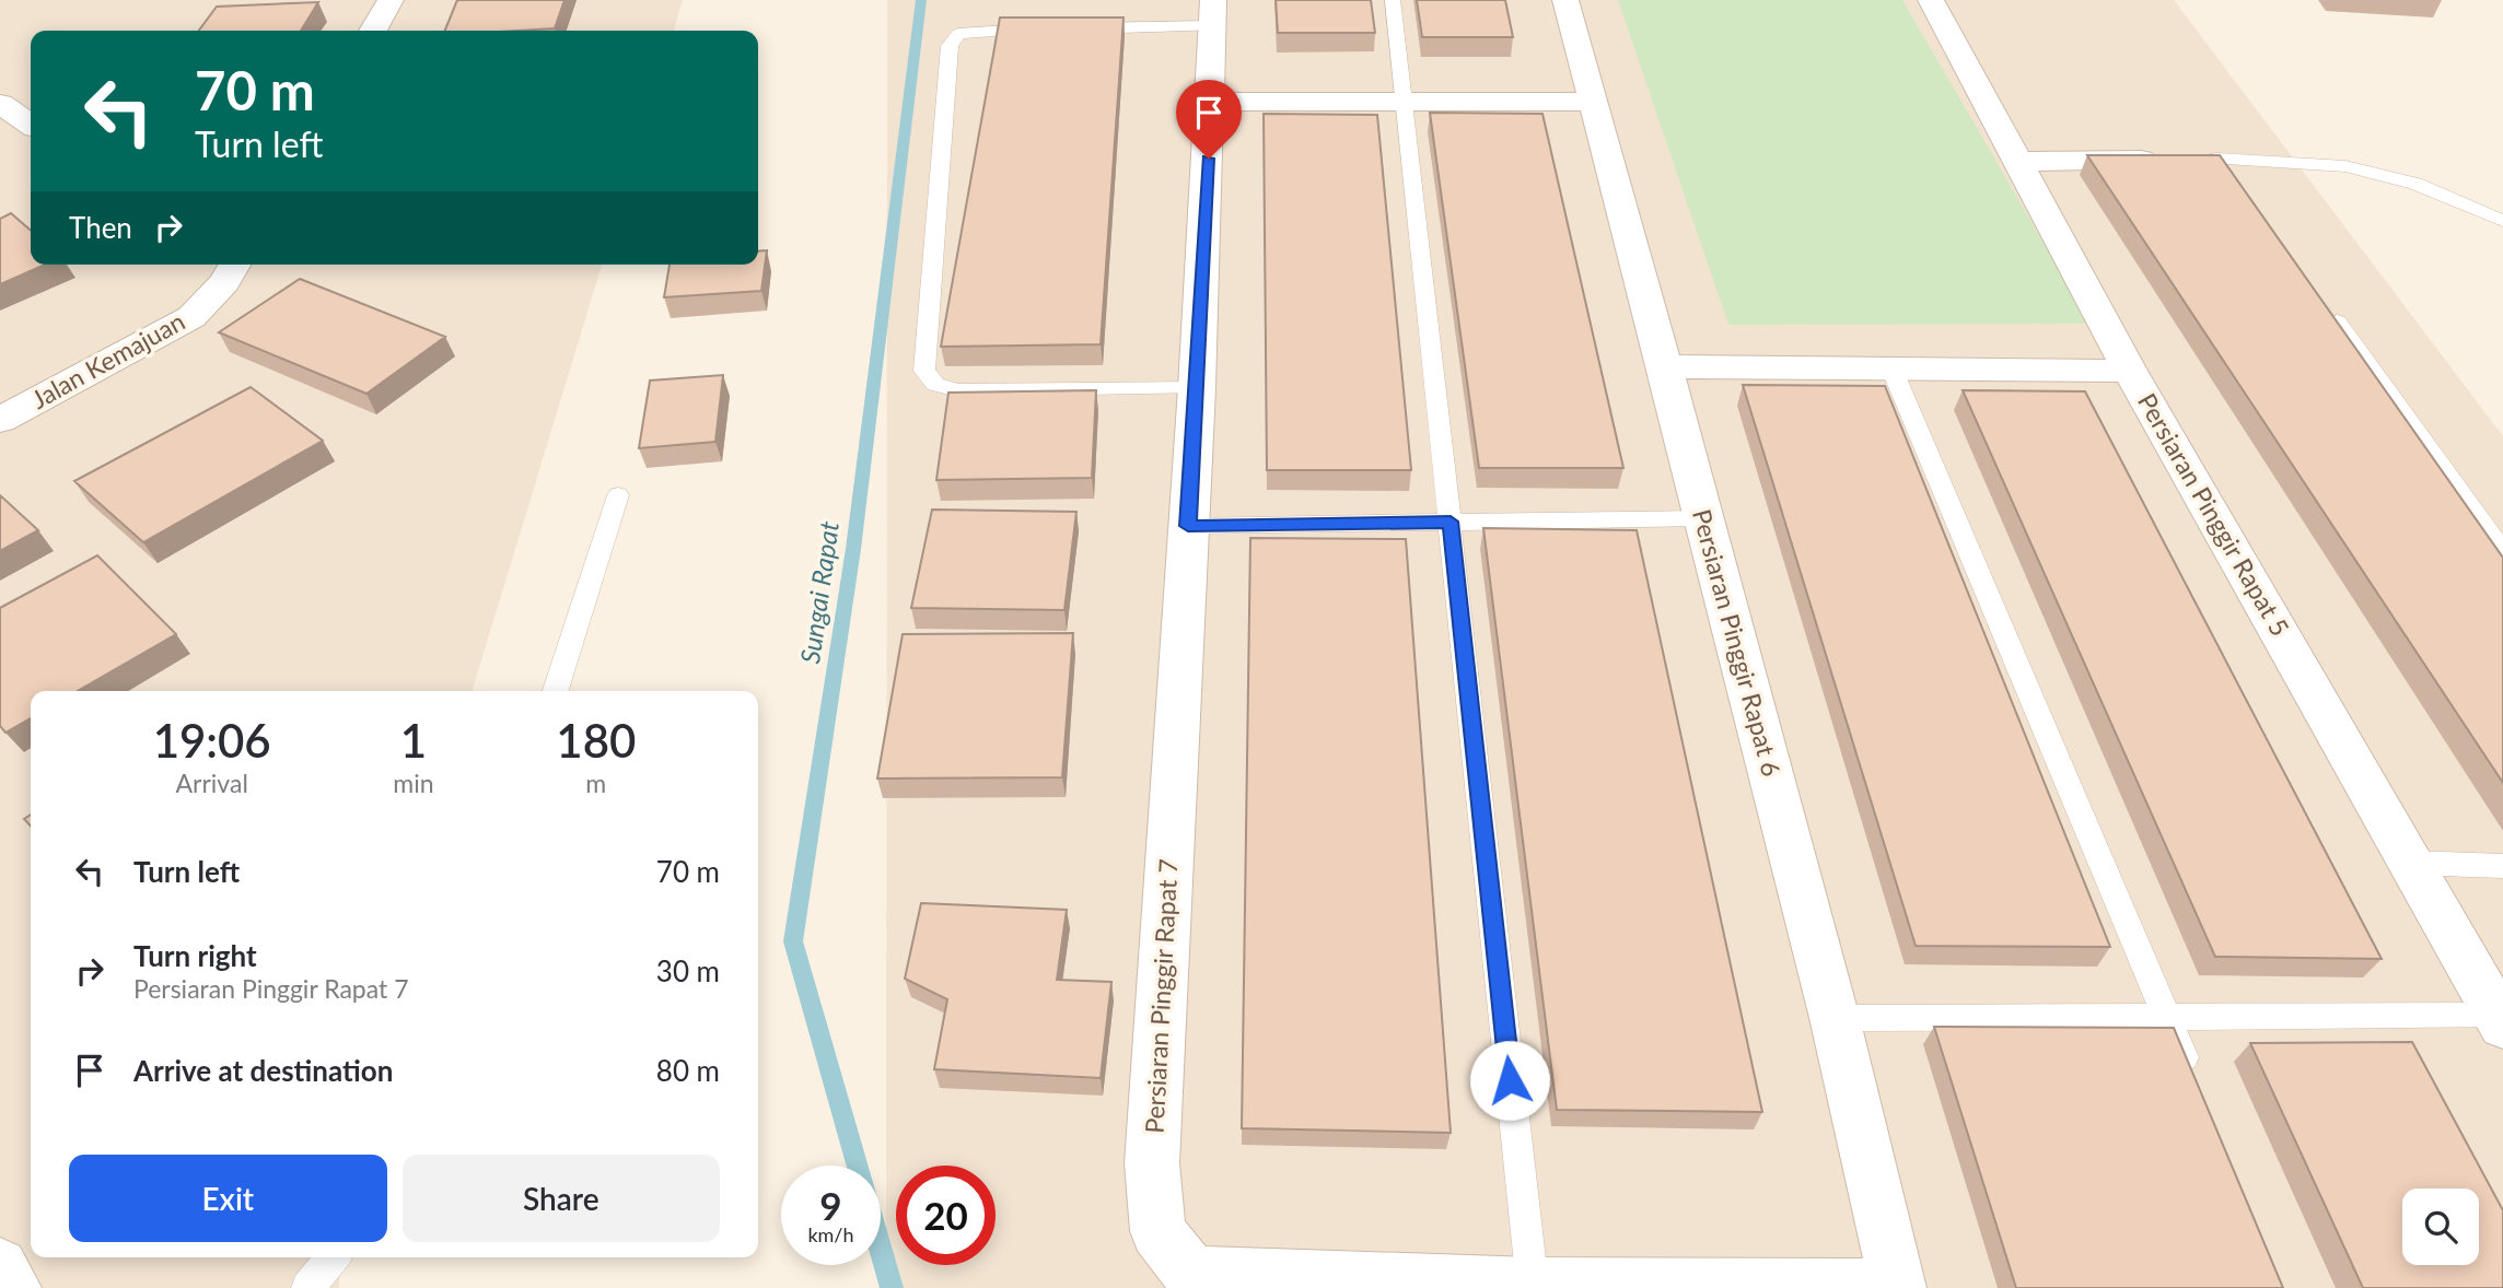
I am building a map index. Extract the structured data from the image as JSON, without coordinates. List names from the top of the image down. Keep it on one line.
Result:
{"streets":{"street":["Jalan Kemajuan","Persiaran Pinggir Rapat 5","Persiaran Pinggir Rapat 6","Persiaran Pinggir Rapat 7"]},"crossings":[["Persiaran Pinggir Rapat 6","Persiaran Pinggir Rapat 7"]],"water":["Sungai Rapat"],"page":{"turn":["70 m","Turn left"],"then":"Then","eta":["19:06","Arrival","1","min","180","m"],"list":[{"name":"Turn left","value":"70 m"},{"name":"Turn right","note":"Persiaran Pinggir Rapat 7","value":"30 m"},{"name":"Arrive at destination","value":"80 m"}],"buttons":["Exit","Share"],"speed":"9 km/h","limit":"20"}}
